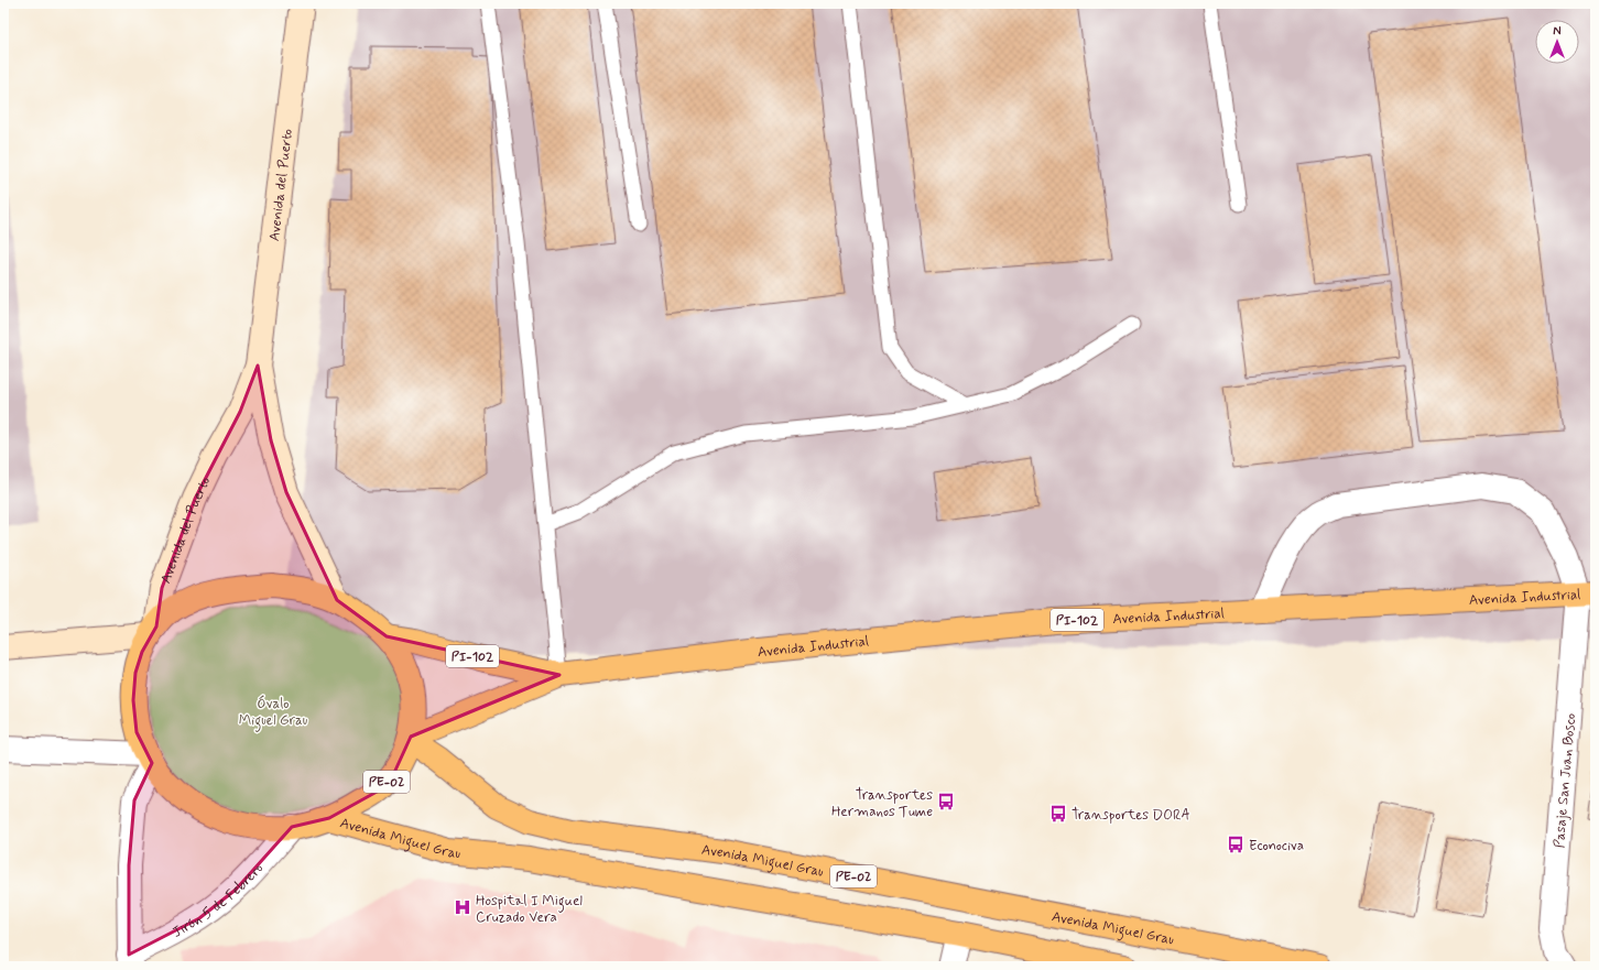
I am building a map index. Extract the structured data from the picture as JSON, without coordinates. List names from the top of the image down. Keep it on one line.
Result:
{"streets":{"main road":["Avenida del Puerto","Avenida Industrial","PI-102","PE-02","Avenida Miguel Grau"],"street":["Pasaje San Juan Bosco","Jirón 5 de Febrero"]},"crossings":[["Avenida del Puerto","PE-02"],["Avenida Industrial","Pasaje San Juan Bosco"],["Avenida Industrial","PE-02"],["Avenida Industrial","Avenida Miguel Grau"],["PE-02","Avenida Miguel Grau"],["PE-02","Jirón 5 de Febrero"]],"parks":["Óvalo Miguel Grau"],"places":{"bus stop":["Transportes Hermanos Tume","Transportes DORA","Econociva"],"hospital":["Hospital I Miguel Cruzado Vera"]},"north":"top"}
